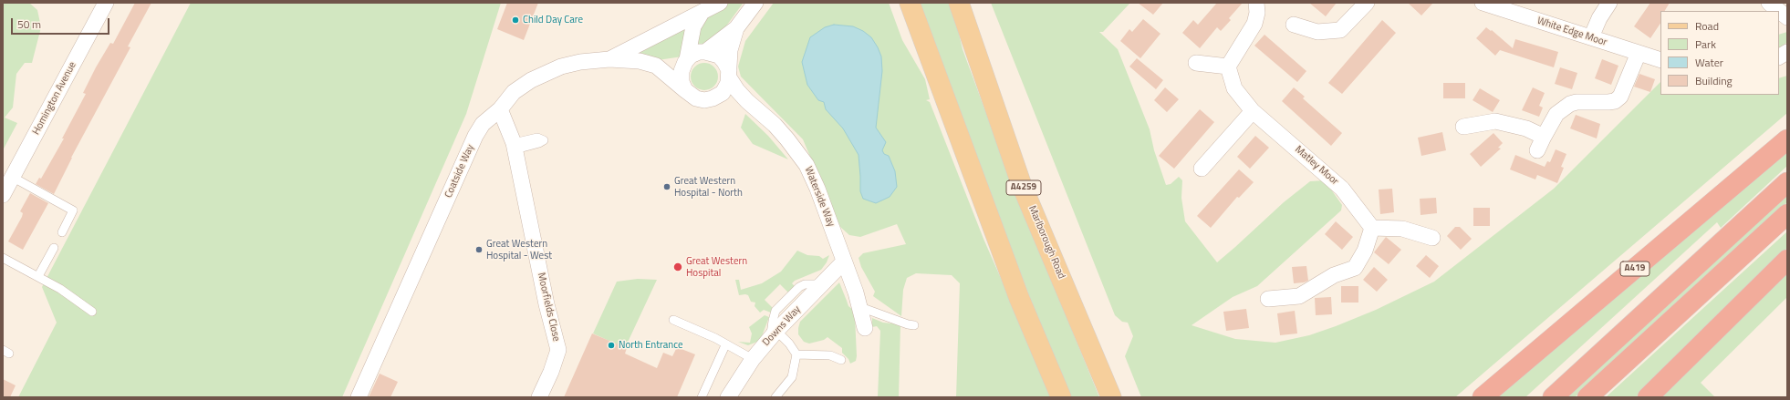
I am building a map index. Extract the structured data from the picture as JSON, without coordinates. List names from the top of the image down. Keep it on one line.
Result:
{"streets":{"highway":["A419"],"main road":["A4259","Marlborough Road"],"street":["White Edge Moor","Homington Avenue","Matley Moor","Coatside Way","Waterside Way","Moorfields Close","Downs Way"]},"crossings":[["Coatside Way","Waterside Way"],["Coatside Way","Moorfields Close"],["Waterside Way","Downs Way"]],"places":["Child Day Care","Great Western Hospital - North","Great Western Hospital - West","Great Western Hospital","North Entrance"],"legend":["Road","Park","Water","Building"],"scale_bar":"50 m"}
